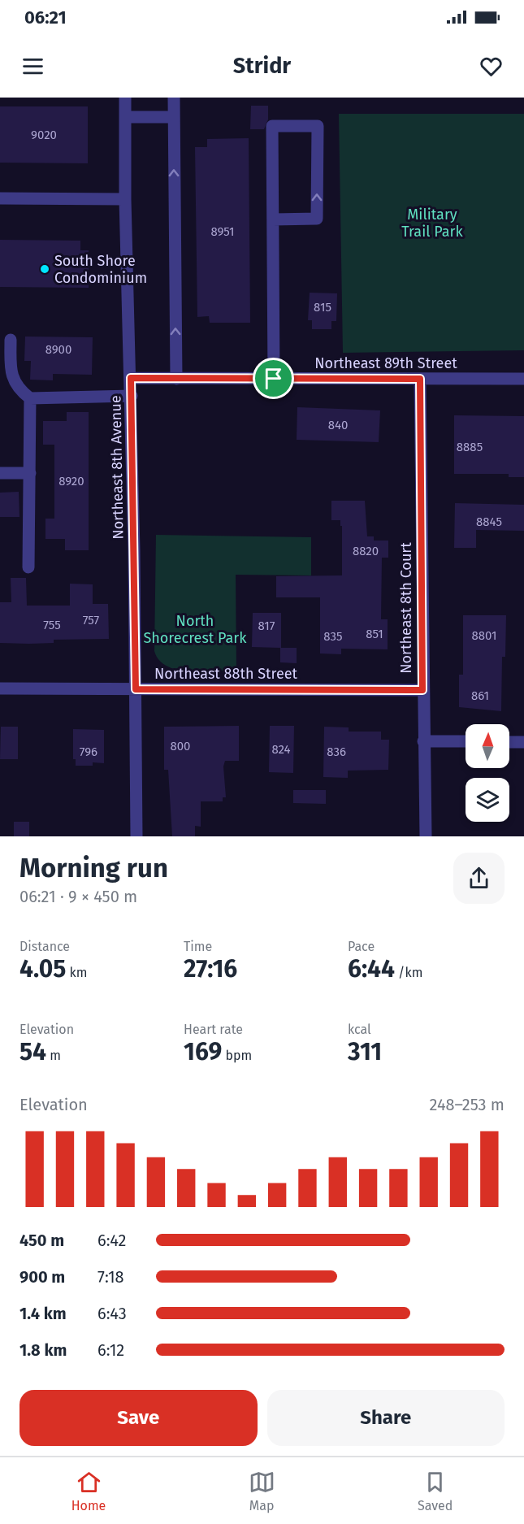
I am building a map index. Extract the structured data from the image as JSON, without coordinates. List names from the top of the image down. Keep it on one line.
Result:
{"streets":{"street":["Northeast 89th Street","Northeast 8th Avenue","Northeast 8th Court","Northeast 88th Street"]},"crossings":[["Northeast 89th Street","Northeast 8th Avenue"],["Northeast 89th Street","Northeast 8th Court"],["Northeast 8th Avenue","Northeast 88th Street"],["Northeast 8th Court","Northeast 88th Street"]],"parks":["Military Trail Park","North Shorecrest Park"],"places":["South Shore Condominium"],"house_numbers":["9020","8951","815","8900","840","8885","8920","8845","8820","757","755","817","851","8801","835","861","800","824","796","836"],"north":"top","page":{"status":"06:21","header":"Stridr","heading":["Morning run","06:21 · 9 × 450 m"],"stats":[["Distance","4.05 km"],["Time","27:16"],["Pace","6:44 /km"],["Elevation","54 m"],["Heart rate","169 bpm"],["kcal","311"]],"chart":["Elevation","248–253 m"],"list":[{"name":"450 m","note":"6:42"},{"name":"900 m","note":"7:18"},{"name":"1.4 km","note":"6:43"},{"name":"1.8 km","note":"6:12"}],"buttons":["Save","Share"],"tabs":["Home","Map","Saved"]}}
